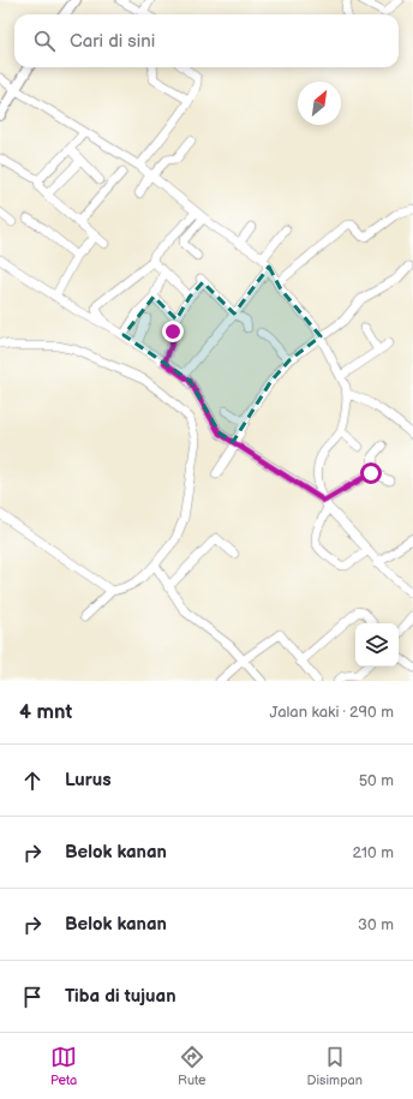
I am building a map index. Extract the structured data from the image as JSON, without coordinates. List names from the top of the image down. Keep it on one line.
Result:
{"north":"top right","page":{"search":"Cari di sini","heading":["4 mnt","Jalan kaki · 290 m"],"list":[["Lurus","50 m"],["Belok kanan","210 m"],["Belok kanan","30 m"],"Tiba di tujuan"],"nav":["Peta","Rute","Disimpan"]}}
